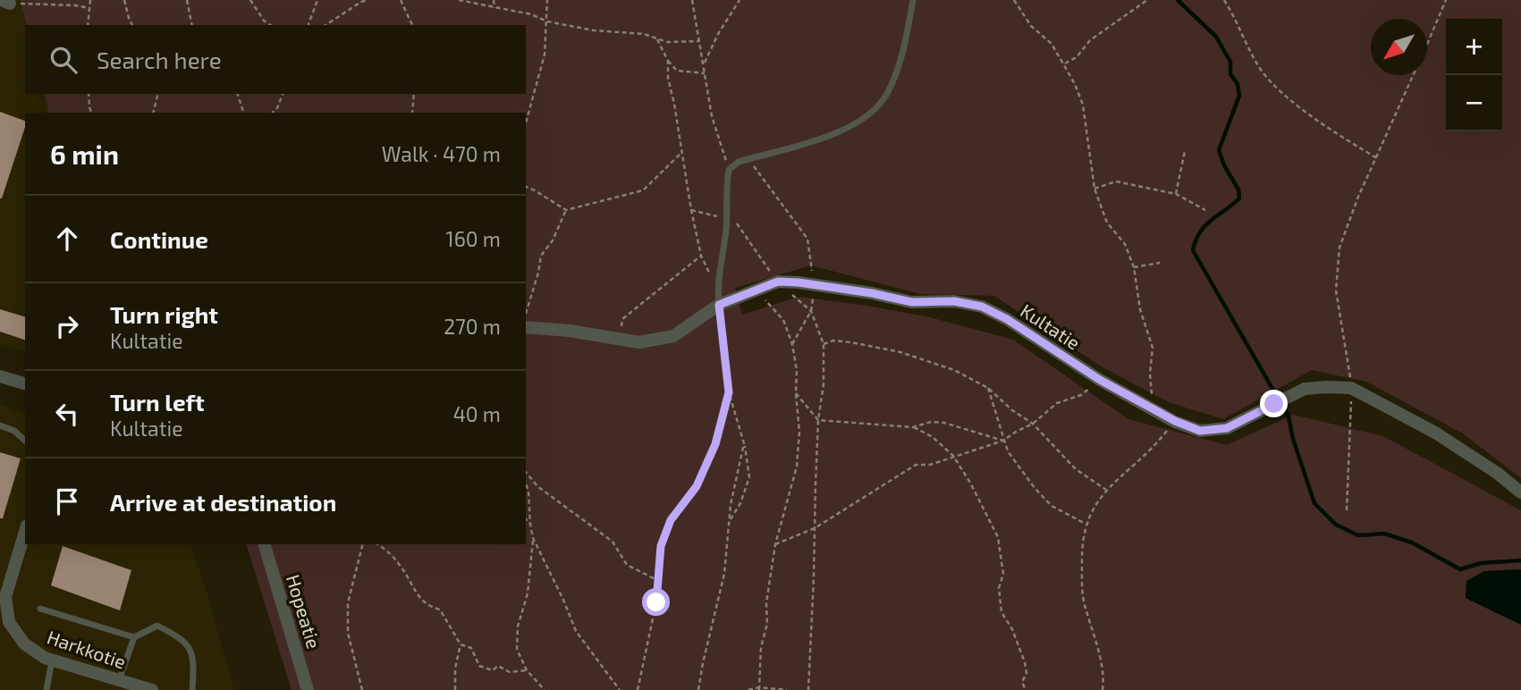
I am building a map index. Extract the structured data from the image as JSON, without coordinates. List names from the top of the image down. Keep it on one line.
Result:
{"streets":{"street":["Kultatie","Hopeatie","Harkkotie"]},"north":"bottom left","page":{"map_buttons":["+","−"],"search":"Search here","heading":["6 min","Walk · 470 m"],"list":[["Continue","160 m"],["Turn right","Kultatie","270 m"],["Turn left","Kultatie","40 m"],"Arrive at destination"]}}
